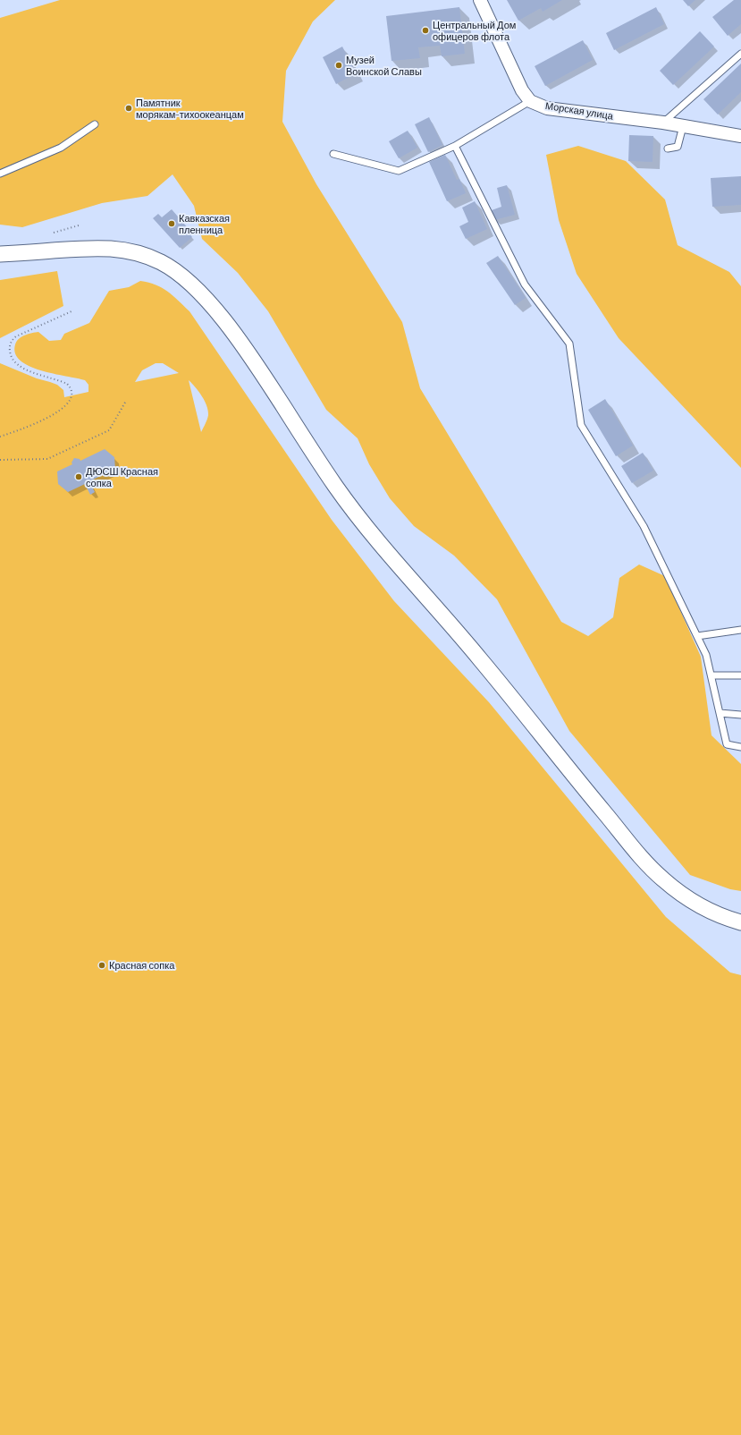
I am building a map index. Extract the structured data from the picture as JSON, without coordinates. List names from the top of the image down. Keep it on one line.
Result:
{"streets":{"street":["Морская улица"]},"places":["Центральный Дом офицеров флота","Музей Воинской Славы","Памятник морякам-тихоокеанцам","Кавказская пленница","ДЮСШ Красная сопка","Красная сопка"]}
